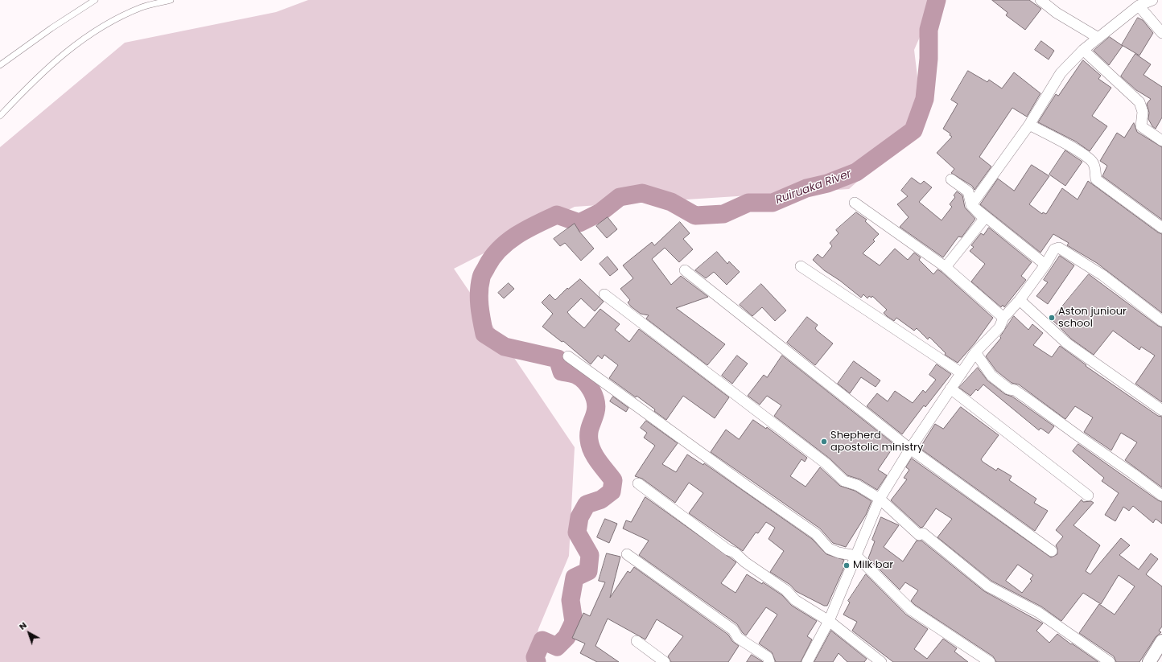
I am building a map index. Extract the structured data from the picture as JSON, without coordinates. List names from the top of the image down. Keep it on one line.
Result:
{"water":["Ruiruaka River"],"places":["Aston juniour school","Shepherd apostolic ministry","Milk bar"],"north":"top left"}
